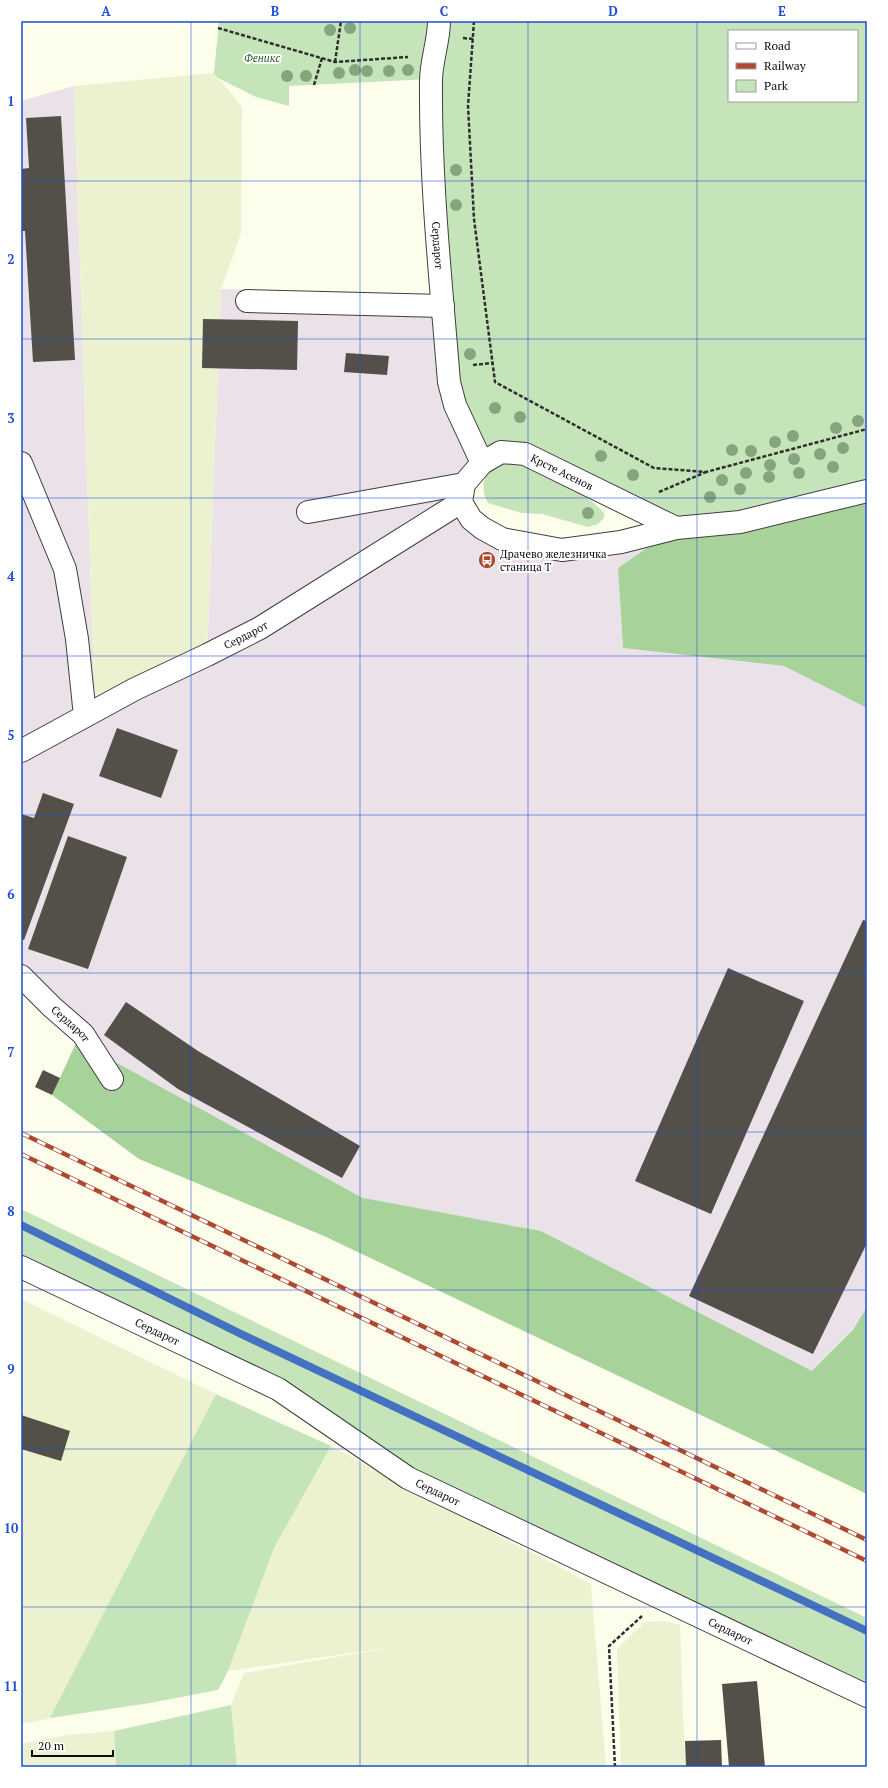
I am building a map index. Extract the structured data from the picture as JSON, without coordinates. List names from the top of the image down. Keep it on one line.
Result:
{"streets":{"street":["Сердарот","Крсте Асенов"]},"crossings":[["Сердарот","Крсте Асенов"]],"parks":["Феникс"],"places":{"bus stop":["Драчево железничка станица Т"]},"legend":["Road","Railway","Park"],"scale_bar":"20 m","grid":{"columns":["A","B","C","D","E"],"rows":["1","2","3","4","5","6","7","8","9","10","11"]}}
